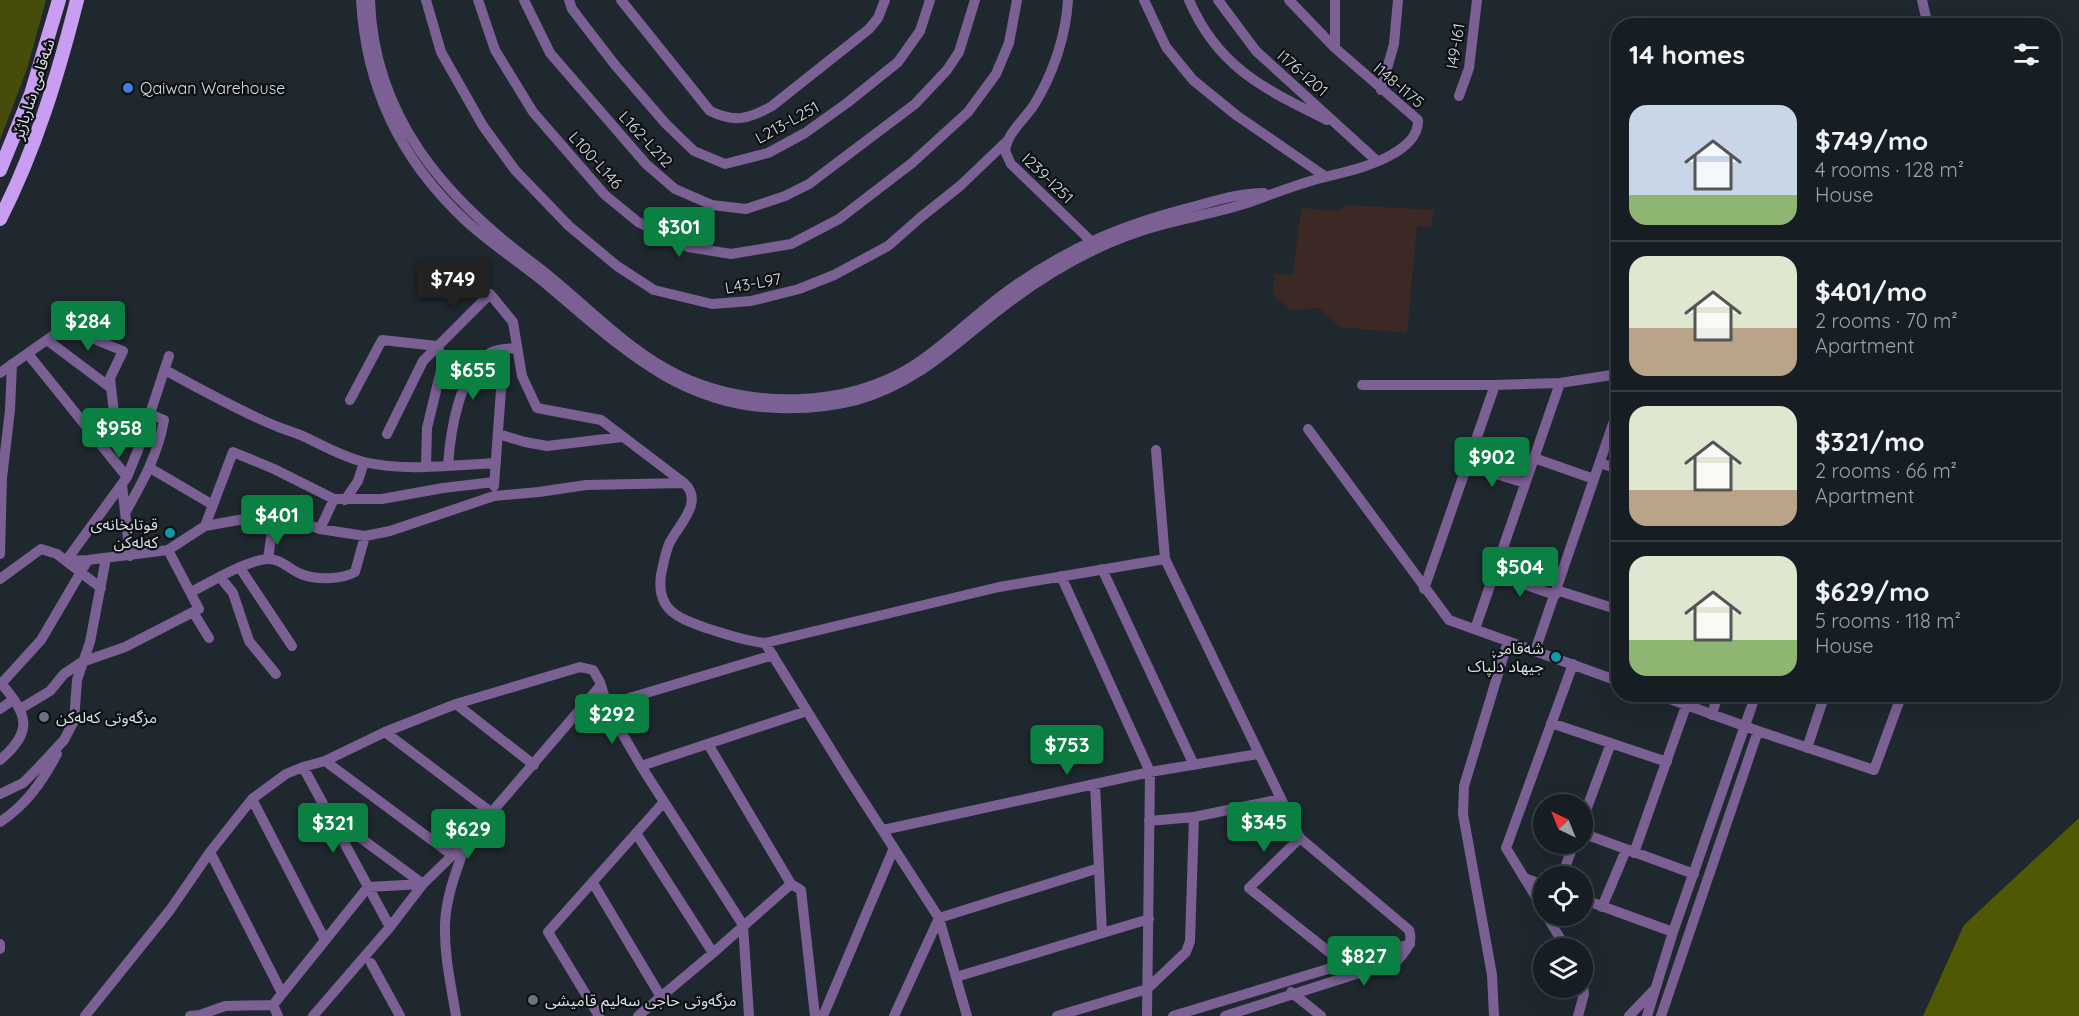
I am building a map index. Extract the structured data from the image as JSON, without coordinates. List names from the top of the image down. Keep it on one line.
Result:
{"streets":{"main road":["شەقامی شارباژێر"],"street":["I49-I61","I176-I201","I148-I175","L213-L251","L162-L212","L100-L146","I239-I251","L43-L97"]},"crossings":[["I176-I201","I148-I175"],["I148-I175","I239-I251"],["I239-I251","L43-L97"]],"places":["Qaiwan Warehouse","قوتابخانەی کەلەکن","شەقامی جیهاد دڵپاک","مزگەوتی کەلەکن","مزگەوتی حاجی سەلیم قامیشی"],"north":"top left","page":{"heading":"14 homes","list":[{"name":"$749/mo","note":"4 rooms · 128 m² · House"},{"name":"$401/mo","note":"2 rooms · 70 m² · Apartment"},{"name":"$321/mo","note":"2 rooms · 66 m² · Apartment"},{"name":"$629/mo","note":"5 rooms · 118 m² · House"}],"price":["$301","$749","$284","$655","$958","$902","$401","$504","$292","$753","$345","$321","$629","$827"]}}
